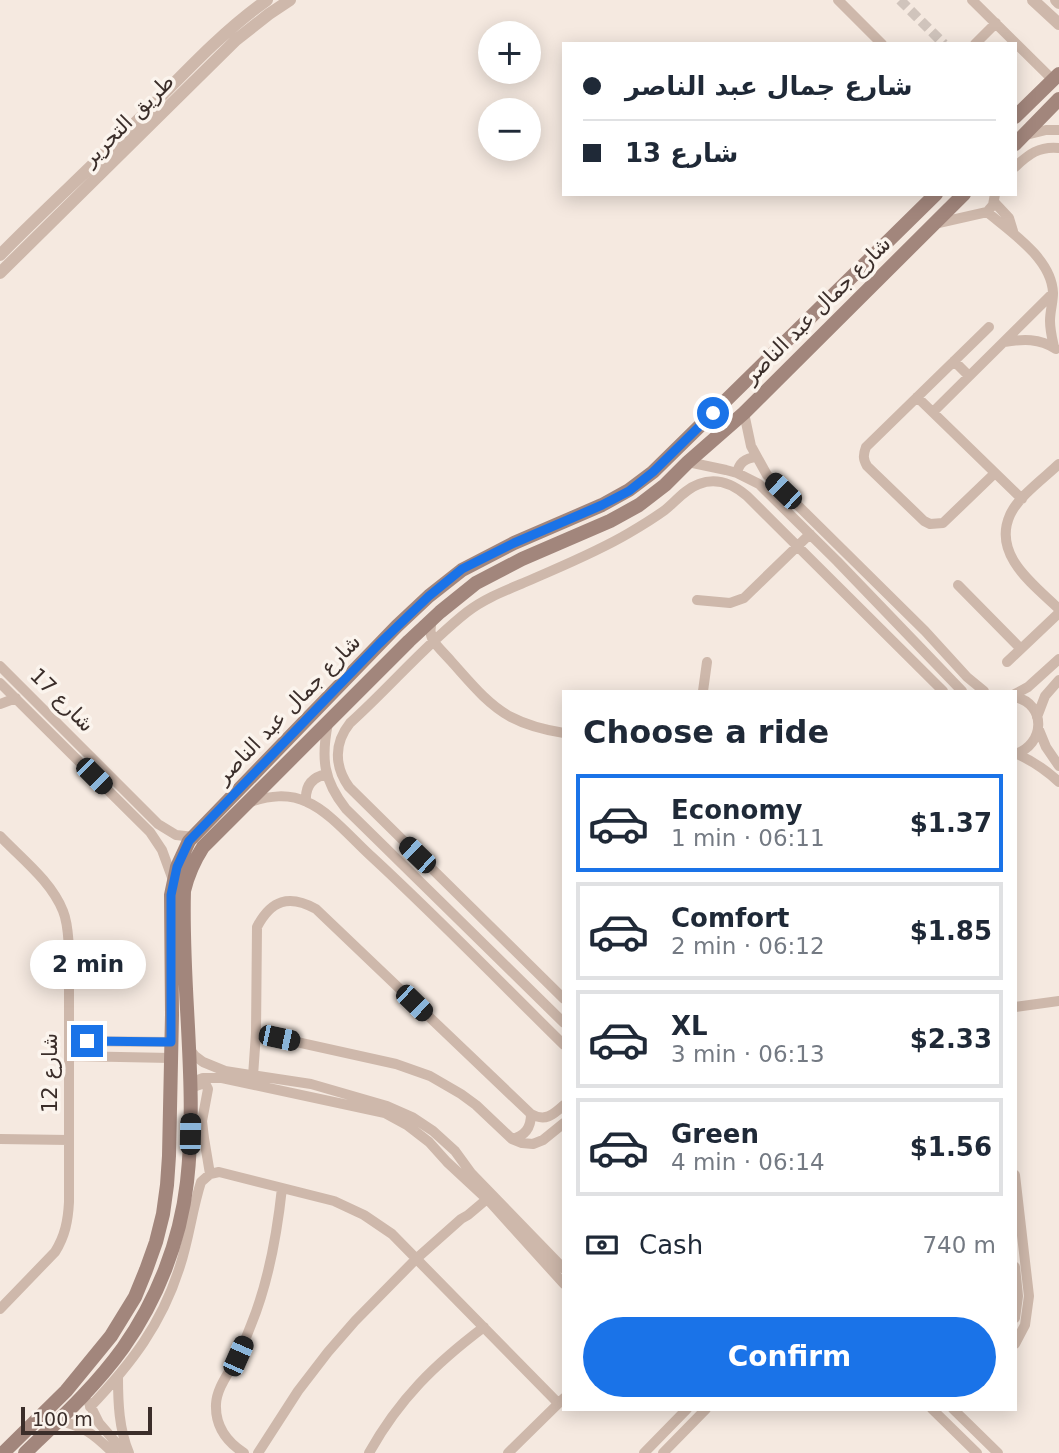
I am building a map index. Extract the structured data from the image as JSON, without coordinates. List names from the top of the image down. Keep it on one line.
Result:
{"streets":{"main road":["شارع جمال عبد الناصر"],"street":["طريق التحرير","شارع 17","شارع 12"]},"crossings":[["شارع جمال عبد الناصر","شارع 17"]],"scale_bar":"100 m","page":{"map_buttons":["+","−"],"banner":["شارع جمال عبد الناصر","شارع 13"],"heading":"Choose a ride","list":[{"name":"Economy","note":"1 min · 06:11","value":"$1.37"},{"name":"Comfort","note":"2 min · 06:12","value":"$1.85"},{"name":"XL","note":"3 min · 06:13","value":"$2.33"},{"name":"Green","note":"4 min · 06:14","value":"$1.56"}],"bubble":"2 min","pay":["Cash","740 m"],"buttons":"Confirm","scale":"100 m"}}
